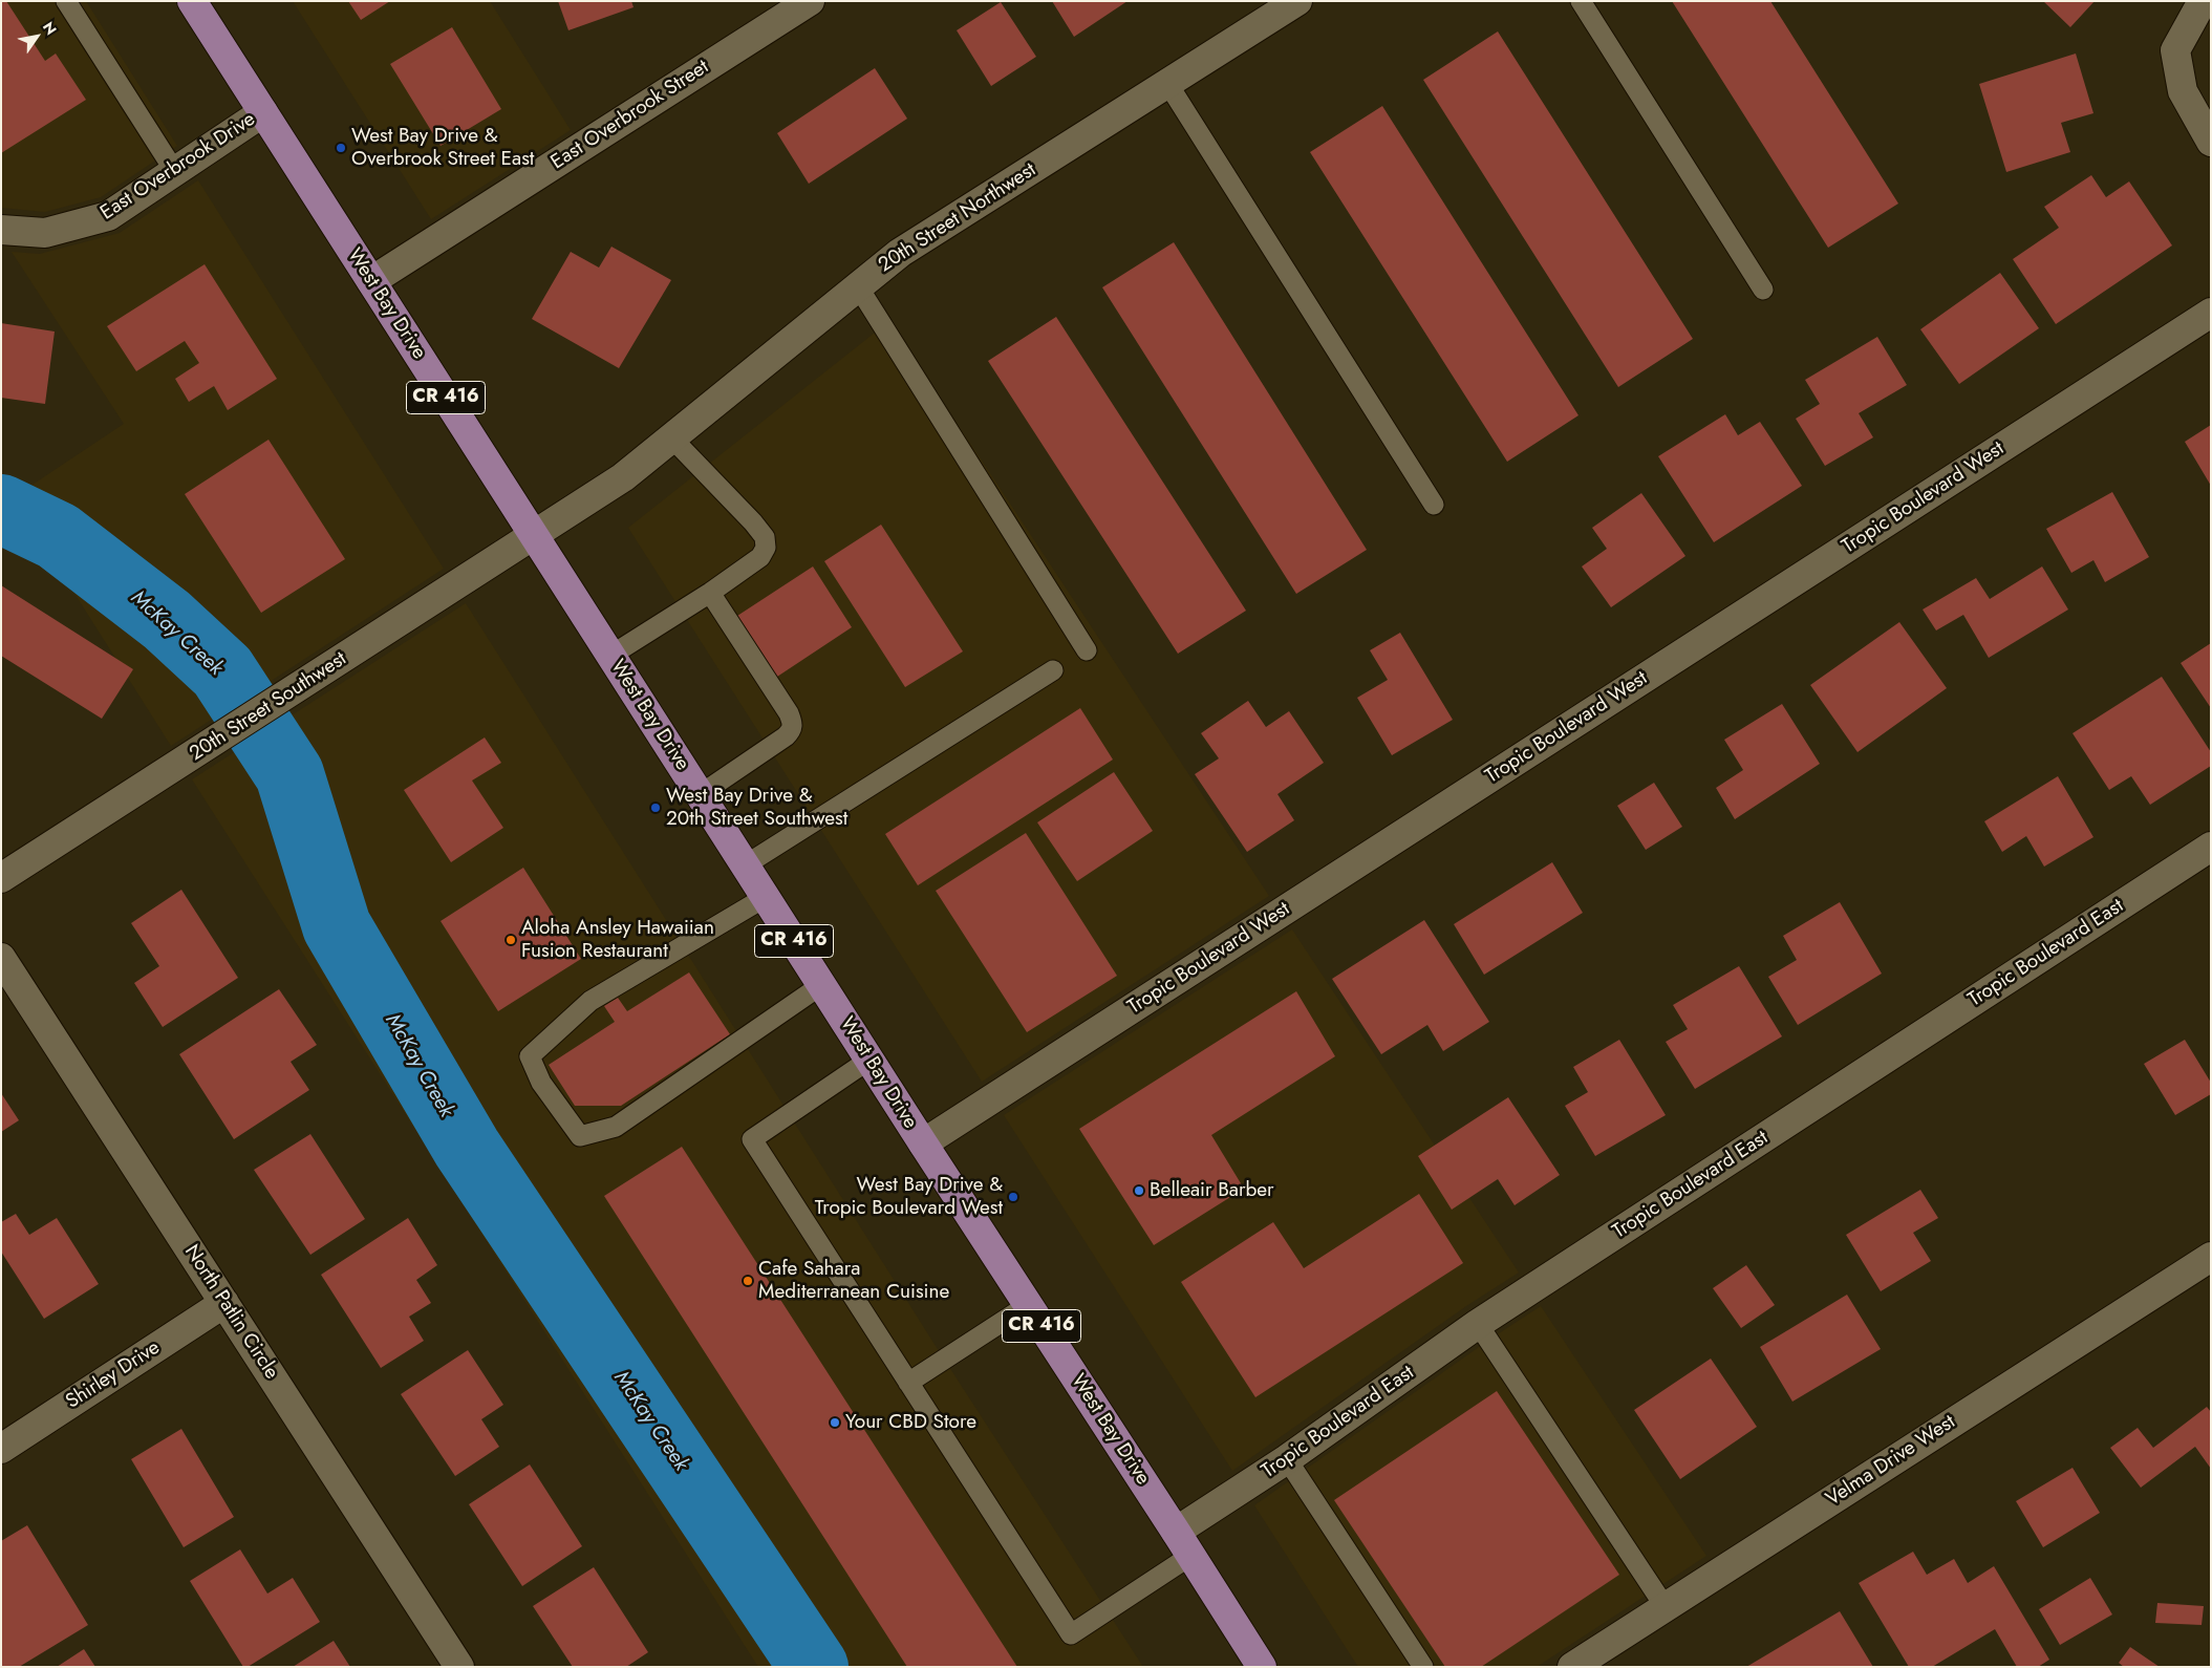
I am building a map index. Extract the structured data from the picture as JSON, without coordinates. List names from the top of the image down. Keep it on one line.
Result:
{"streets":{"main road":["West Bay Drive","CR 416"],"street":["East Overbrook Street","East Overbrook Drive","20th Street Northwest","Tropic Boulevard West","20th Street Southwest","Tropic Boulevard East","North Patlin Circle","Shirley Drive","Velma Drive West"]},"crossings":[["East Overbrook Street","West Bay Drive"],["East Overbrook Drive","West Bay Drive"],["20th Street Northwest","West Bay Drive"],["20th Street Northwest","20th Street Southwest"],["West Bay Drive","Tropic Boulevard West"],["West Bay Drive","20th Street Southwest"],["West Bay Drive","Tropic Boulevard East"],["North Patlin Circle","Shirley Drive"]],"water":["McKay Creek"],"places":["West Bay Drive & Overbrook Street East","West Bay Drive & 20th Street Southwest","Aloha Ansley Hawaiian Fusion Restaurant","Belleair Barber","West Bay Drive & Tropic Boulevard West","Cafe Sahara Mediterranean Cuisine","Your CBD Store"],"north":"top right"}
